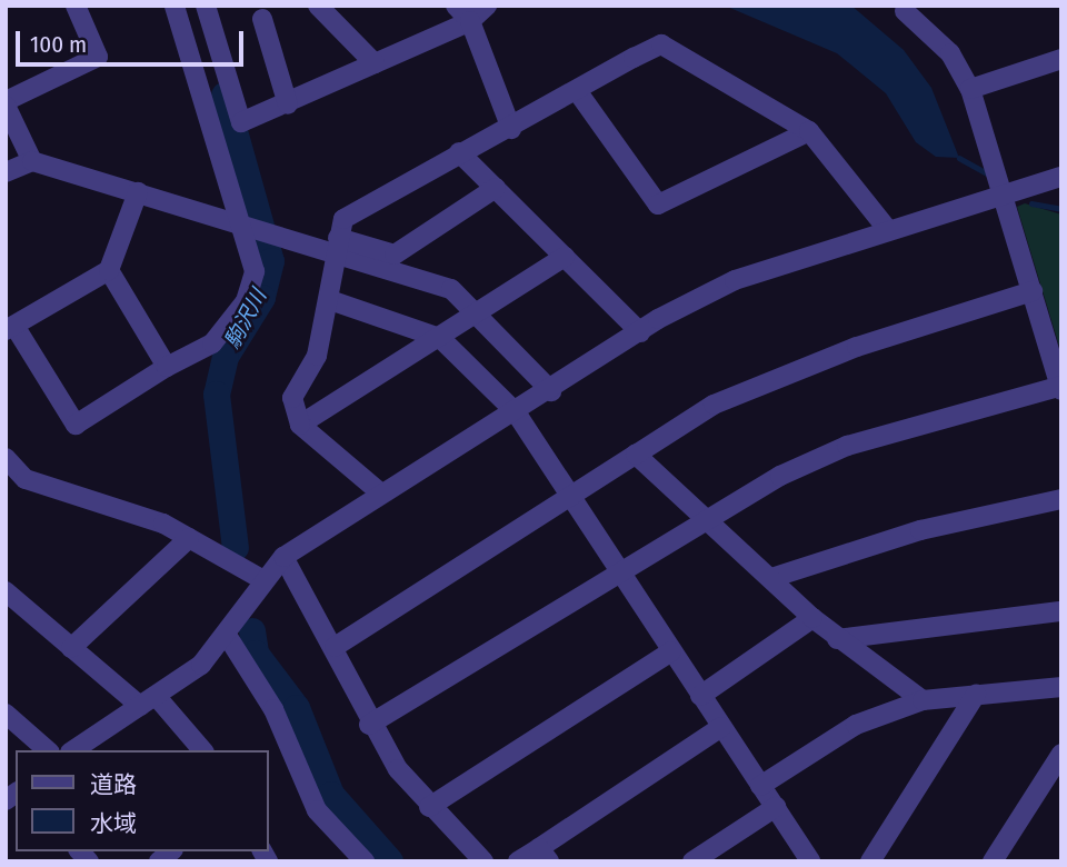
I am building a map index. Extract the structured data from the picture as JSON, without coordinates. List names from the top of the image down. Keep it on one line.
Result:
{"water":["駒沢川"],"legend":["道路","水域"],"scale_bar":"100 m"}
